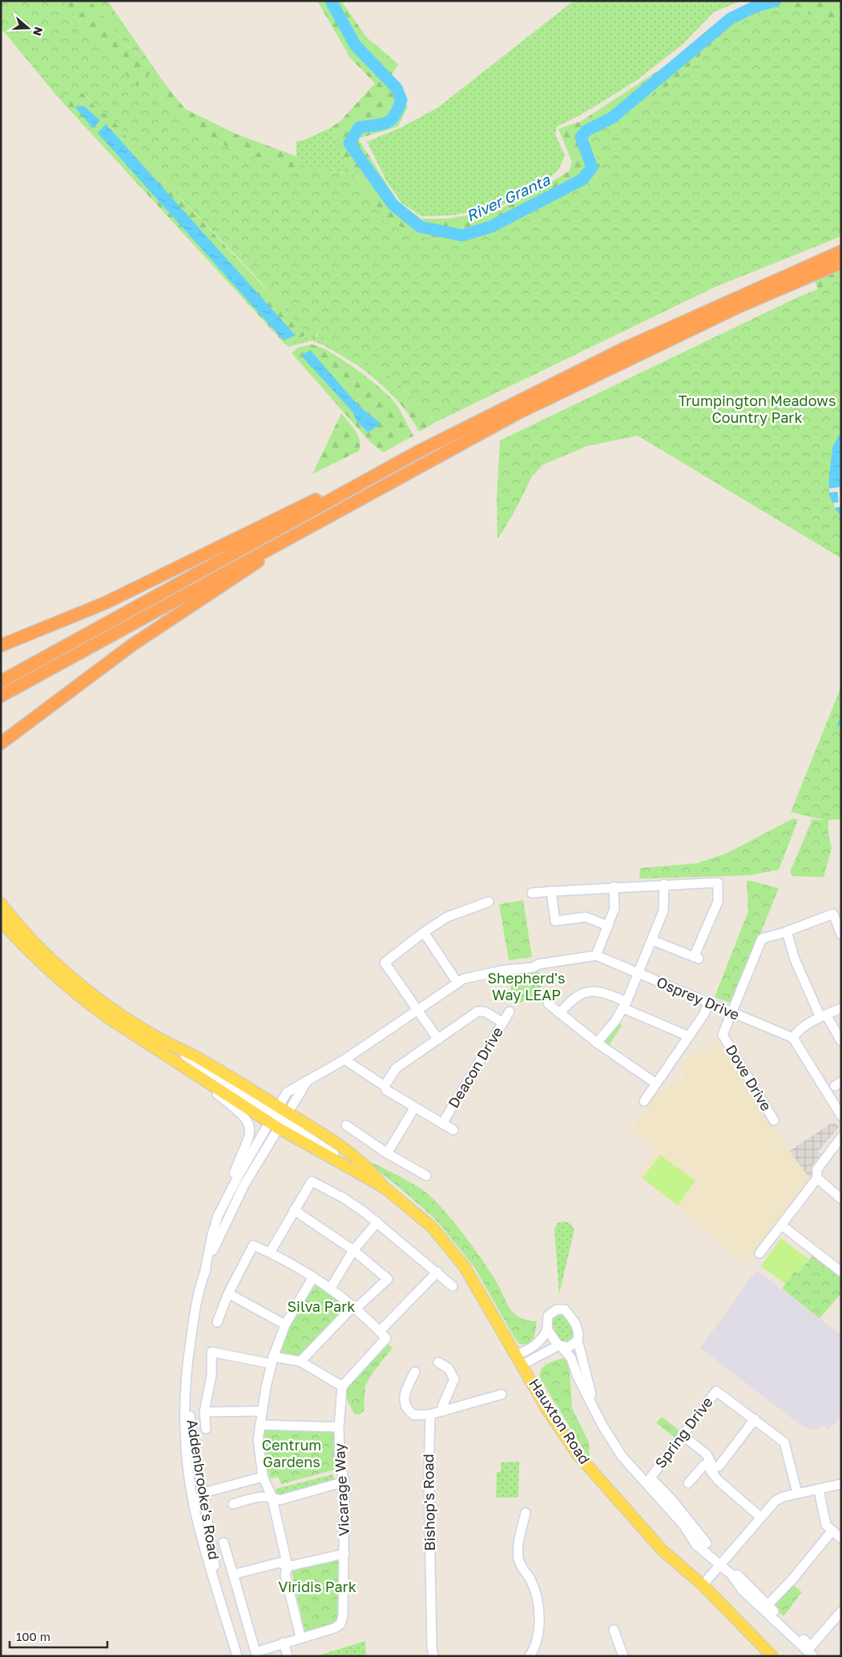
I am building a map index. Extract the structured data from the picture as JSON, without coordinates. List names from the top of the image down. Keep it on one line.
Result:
{"streets":{"main road":["Hauxton Road"],"street":["Osprey Drive","Deacon Drive","Dove Drive","Spring Drive","Addenbrooke's Road","Vicarage Way","Bishop's Road"]},"crossings":[["Osprey Drive","Dove Drive"]],"water":["River Granta"],"parks":["Trumpington Meadows Country Park","Shepherd's Way LEAP","Silva Park","Centrum Gardens","Viridis Park"],"scale_bar":"100 m","north":"right"}
